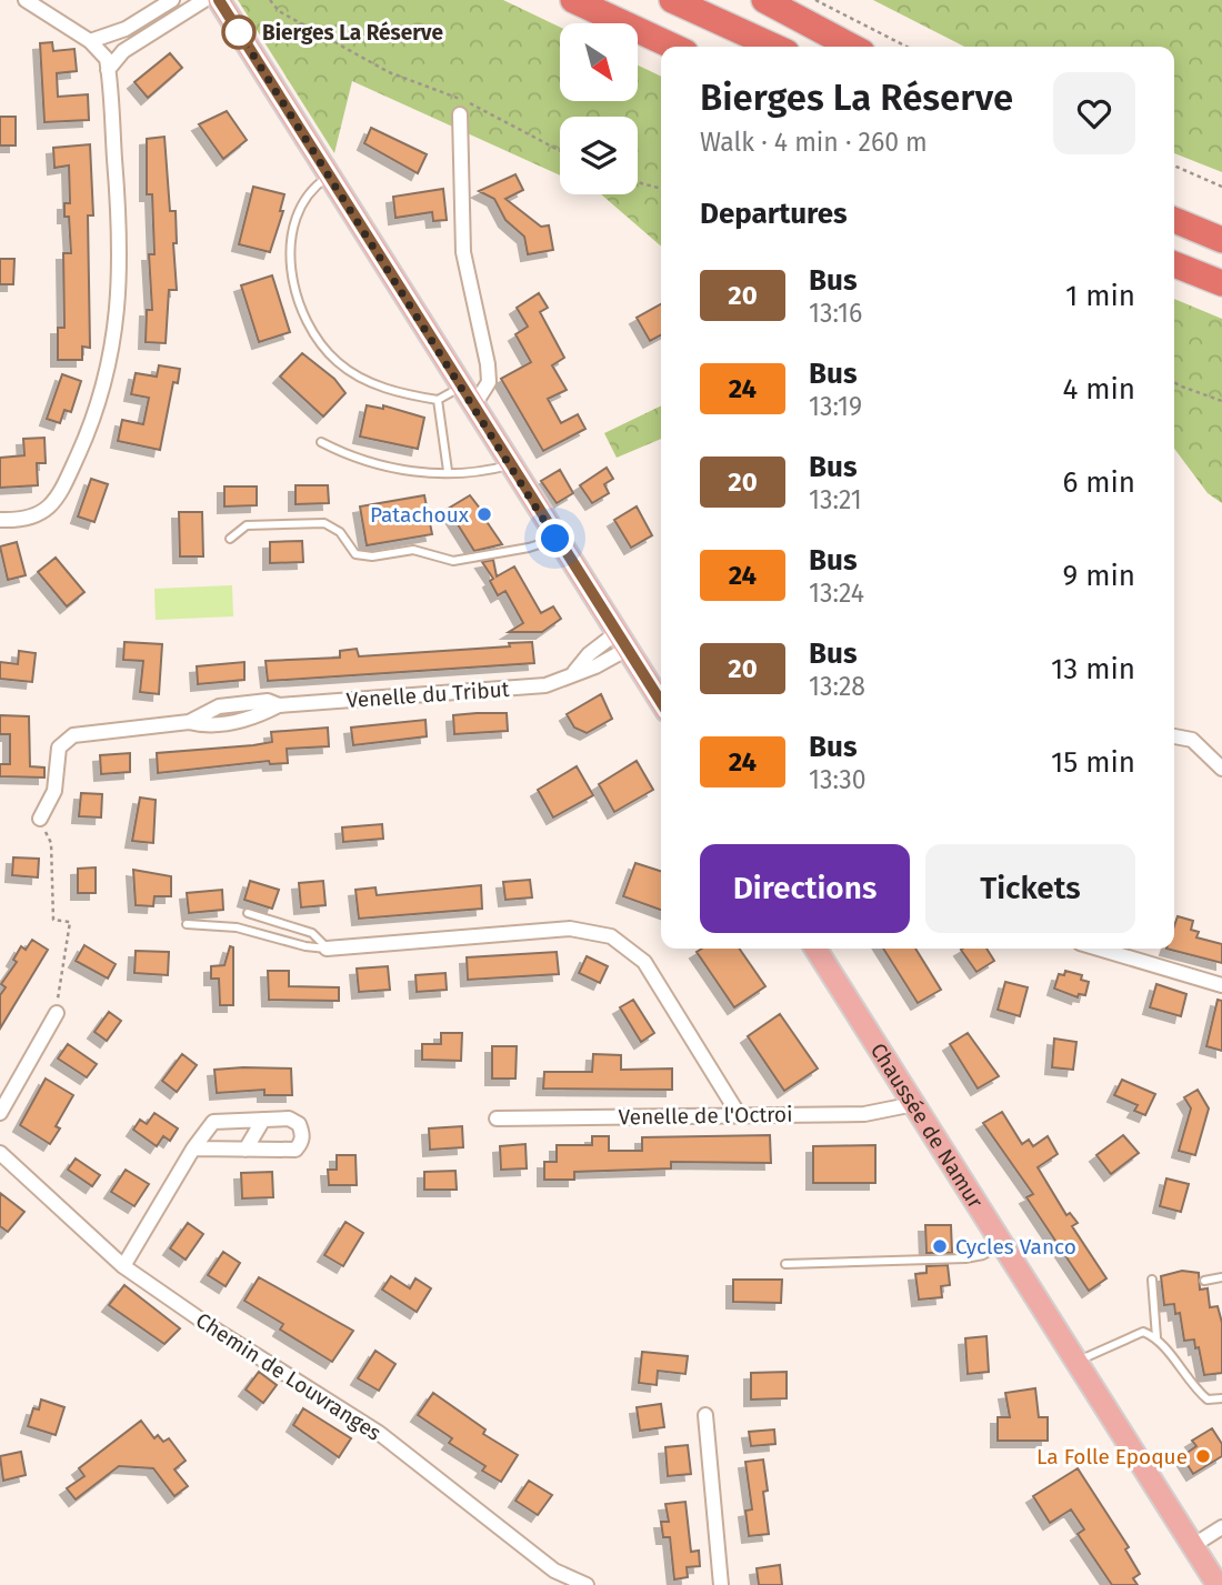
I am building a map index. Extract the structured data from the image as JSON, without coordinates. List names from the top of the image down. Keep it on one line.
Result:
{"streets":{"main road":["Chaussée de Namur"],"street":["Venelle du Tribut","Venelle de l'Octroi","Chemin de Louvranges"]},"crossings":[["Venelle de l'Octroi","Chaussée de Namur"]],"places":["Bierges La Réserve","Patachoux","Cycles Vanco","La Folle Epoque"],"lines":["bus line 20"],"north":"bottom right","page":{"heading":[["Bierges La Réserve","Walk · 4 min · 260 m"],"Departures"],"list":[{"mark":"20","name":"Bus","note":"13:16","value":"1 min"},{"mark":"24","name":"Bus","note":"13:19","value":"4 min"},{"mark":"20","name":"Bus","note":"13:21","value":"6 min"},{"mark":"24","name":"Bus","note":"13:24","value":"9 min"},{"mark":"20","name":"Bus","note":"13:28","value":"13 min"},{"mark":"24","name":"Bus","note":"13:30","value":"15 min"}],"buttons":["Directions","Tickets"]}}
